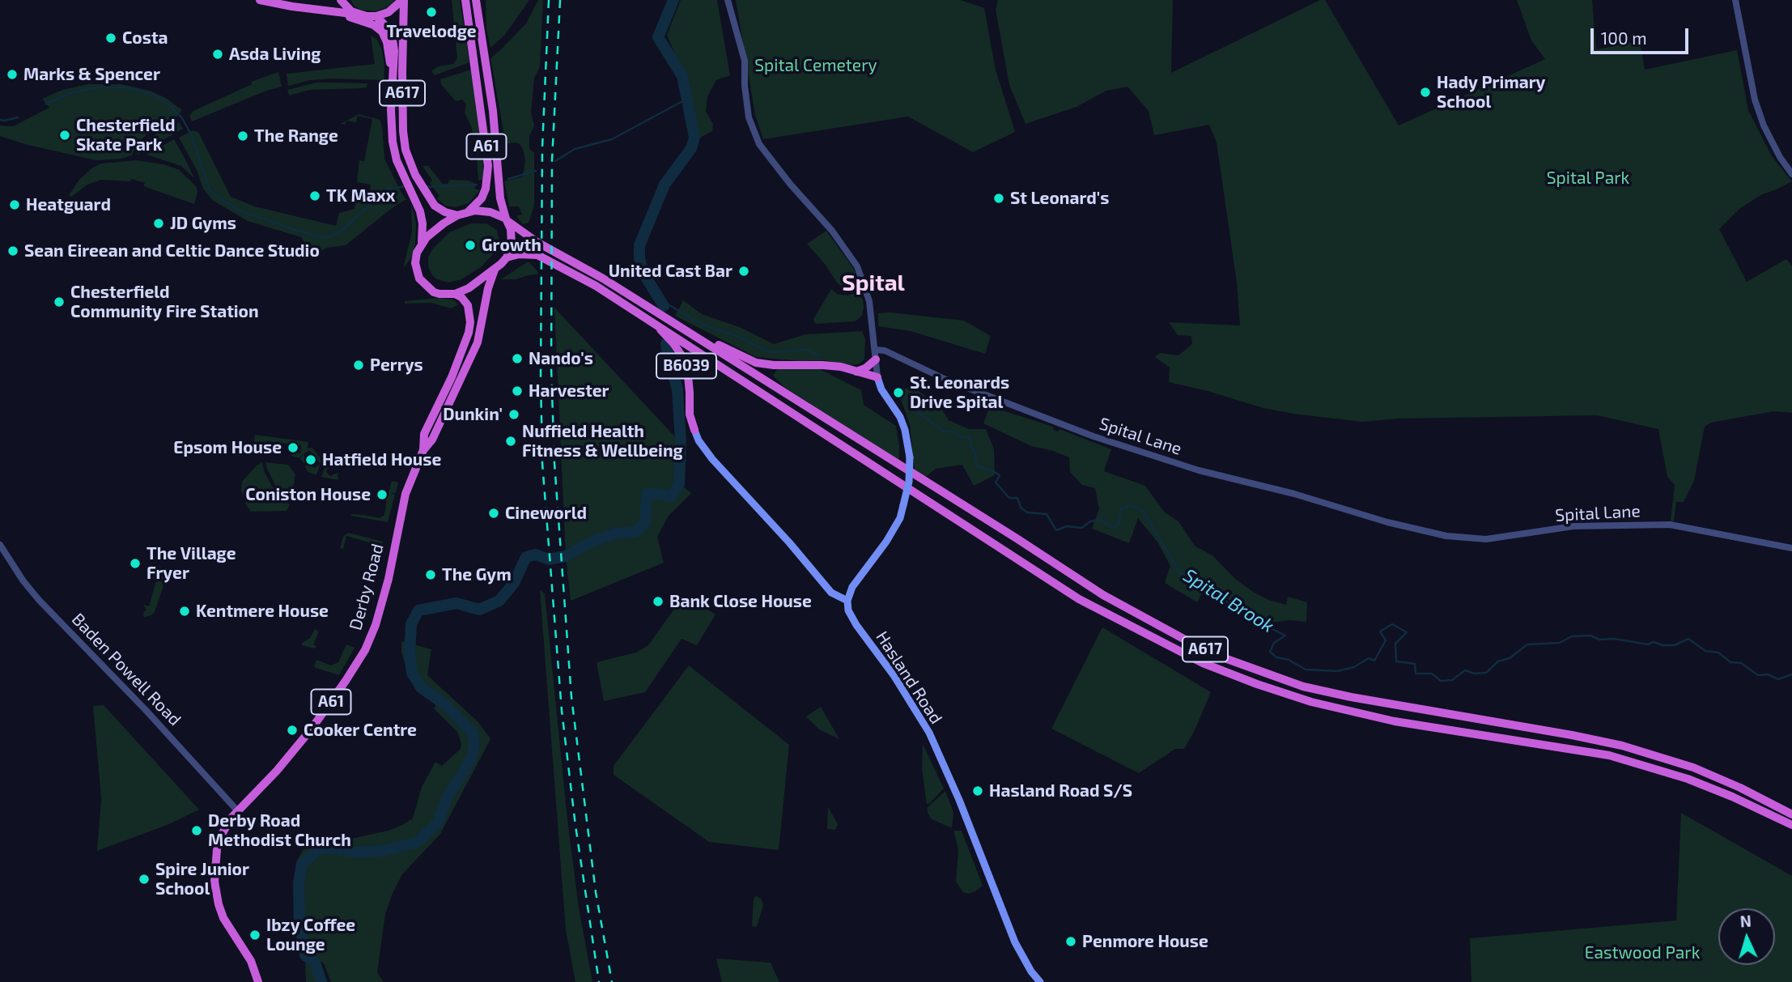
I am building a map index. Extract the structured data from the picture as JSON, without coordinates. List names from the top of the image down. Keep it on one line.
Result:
{"streets":{"highway":["A617","A61","B6039","Derby Road"],"main road":["Hasland Road"],"street":["Spital Lane","Baden Powell Road"]},"crossings":[["A617","A61"],["A617","B6039"],["A617","Derby Road"],["A61","Derby Road"],["A61","Baden Powell Road"],["B6039","Hasland Road"],["Derby Road","Baden Powell Road"]],"districts":["Spital"],"water":["Spital Brook"],"parks":["Spital Cemetery","Spital Park","Eastwood Park"],"places":["Travelodge","Costa","Asda Living","Marks & Spencer","Hady Primary School","Chesterfield Skate Park","The Range","TK Maxx","St Leonard's","Heatguard","JD Gyms","Growth","Sean Eireean and Celtic Dance Studio","United Cast Bar","Chesterfield Community Fire Station","Nando's","Perrys","Harvester","St. Leonards Drive Spital","Dunkin'","Nuffield Health Fitness & Wellbeing","Epsom House","Hatfield House","Coniston House","Cineworld","The Village Fryer","The Gym","Bank Close House","Kentmere House","Cooker Centre","Hasland Road S/S","Derby Road Methodist Church","Spire Junior School","Ibzy Coffee Lounge","Penmore House"],"scale_bar":"100 m","north":"top"}
